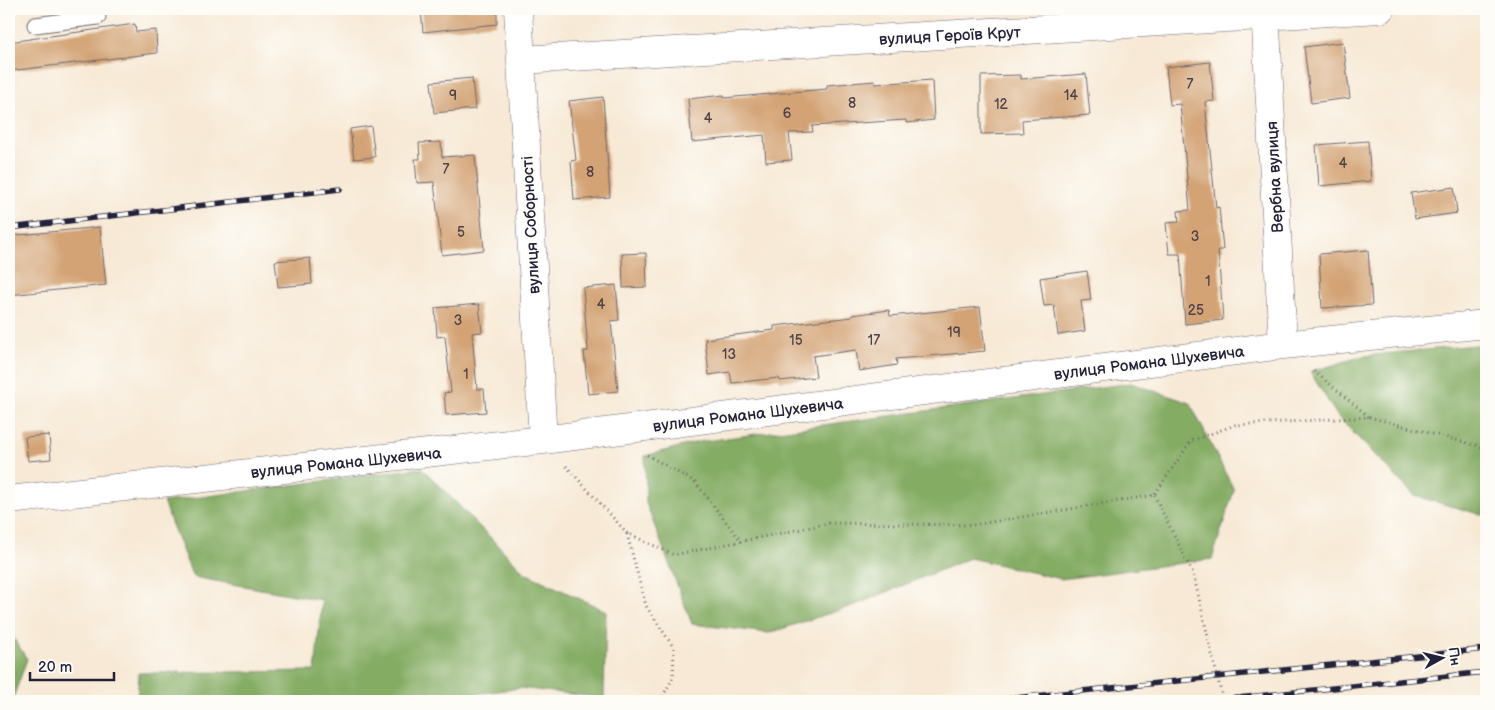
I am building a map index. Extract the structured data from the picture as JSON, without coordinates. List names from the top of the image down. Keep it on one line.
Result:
{"streets":{"street":["вулиця Героїв Крут","Вербна вулиця","вулиця Соборності","вулиця Романа Шухевича"]},"crossings":[["вулиця Героїв Крут","Вербна вулиця"],["вулиця Героїв Крут","вулиця Соборності"],["Вербна вулиця","вулиця Романа Шухевича"],["вулиця Соборності","вулиця Романа Шухевича"]],"house_numbers":["7","9","14","8","12","6","4","4","7","8","5","3","1","4","25","3","19","15","17","13","1"],"scale_bar":"20 m","north":"right"}
